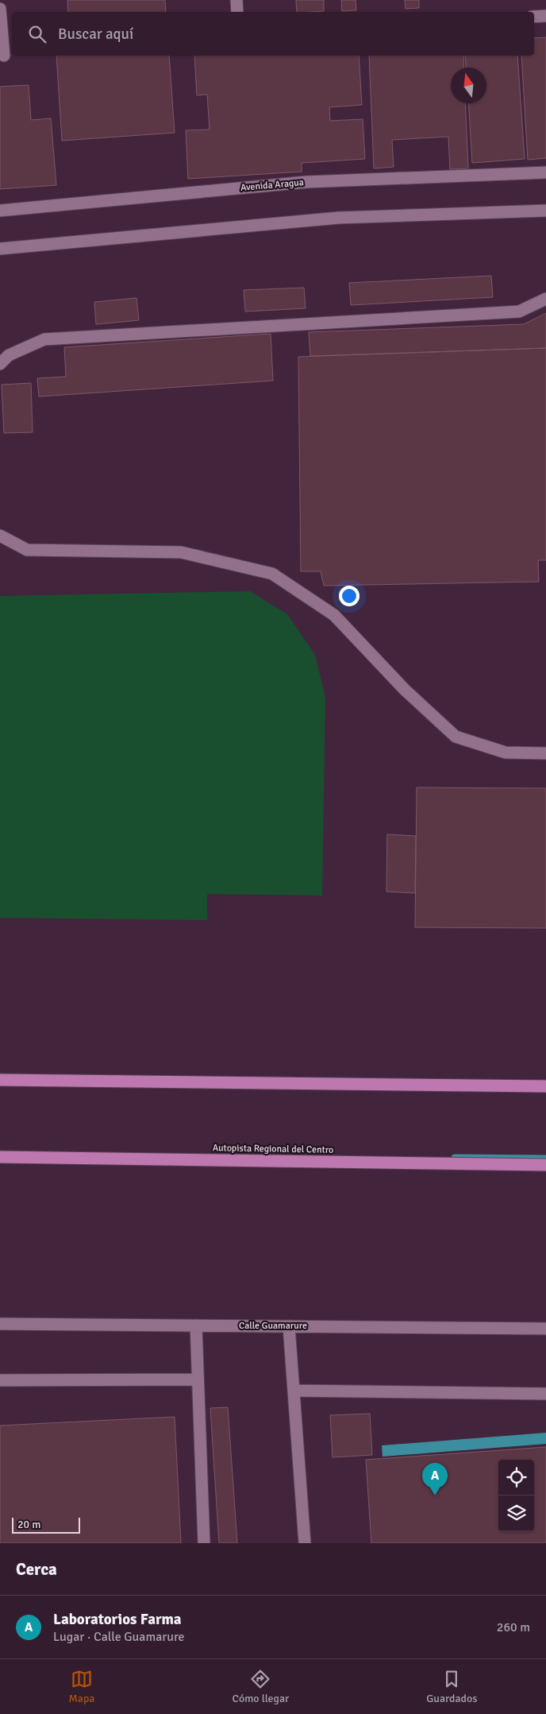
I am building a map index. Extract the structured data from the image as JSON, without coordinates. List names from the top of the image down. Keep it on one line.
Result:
{"streets":{"highway":["Autopista Regional del Centro"],"street":["Avenida Aragua","Calle Guamarure"]},"scale_bar":"20 m","north":"top","page":{"search":"Buscar aquí","pins":"A","scale":"20 m","heading":"Cerca","list":[{"mark":"A","name":"Laboratorios Farma","note":"Lugar · Calle Guamarure","value":"260 m"}],"nav":["Mapa","Cómo llegar","Guardados"]}}
